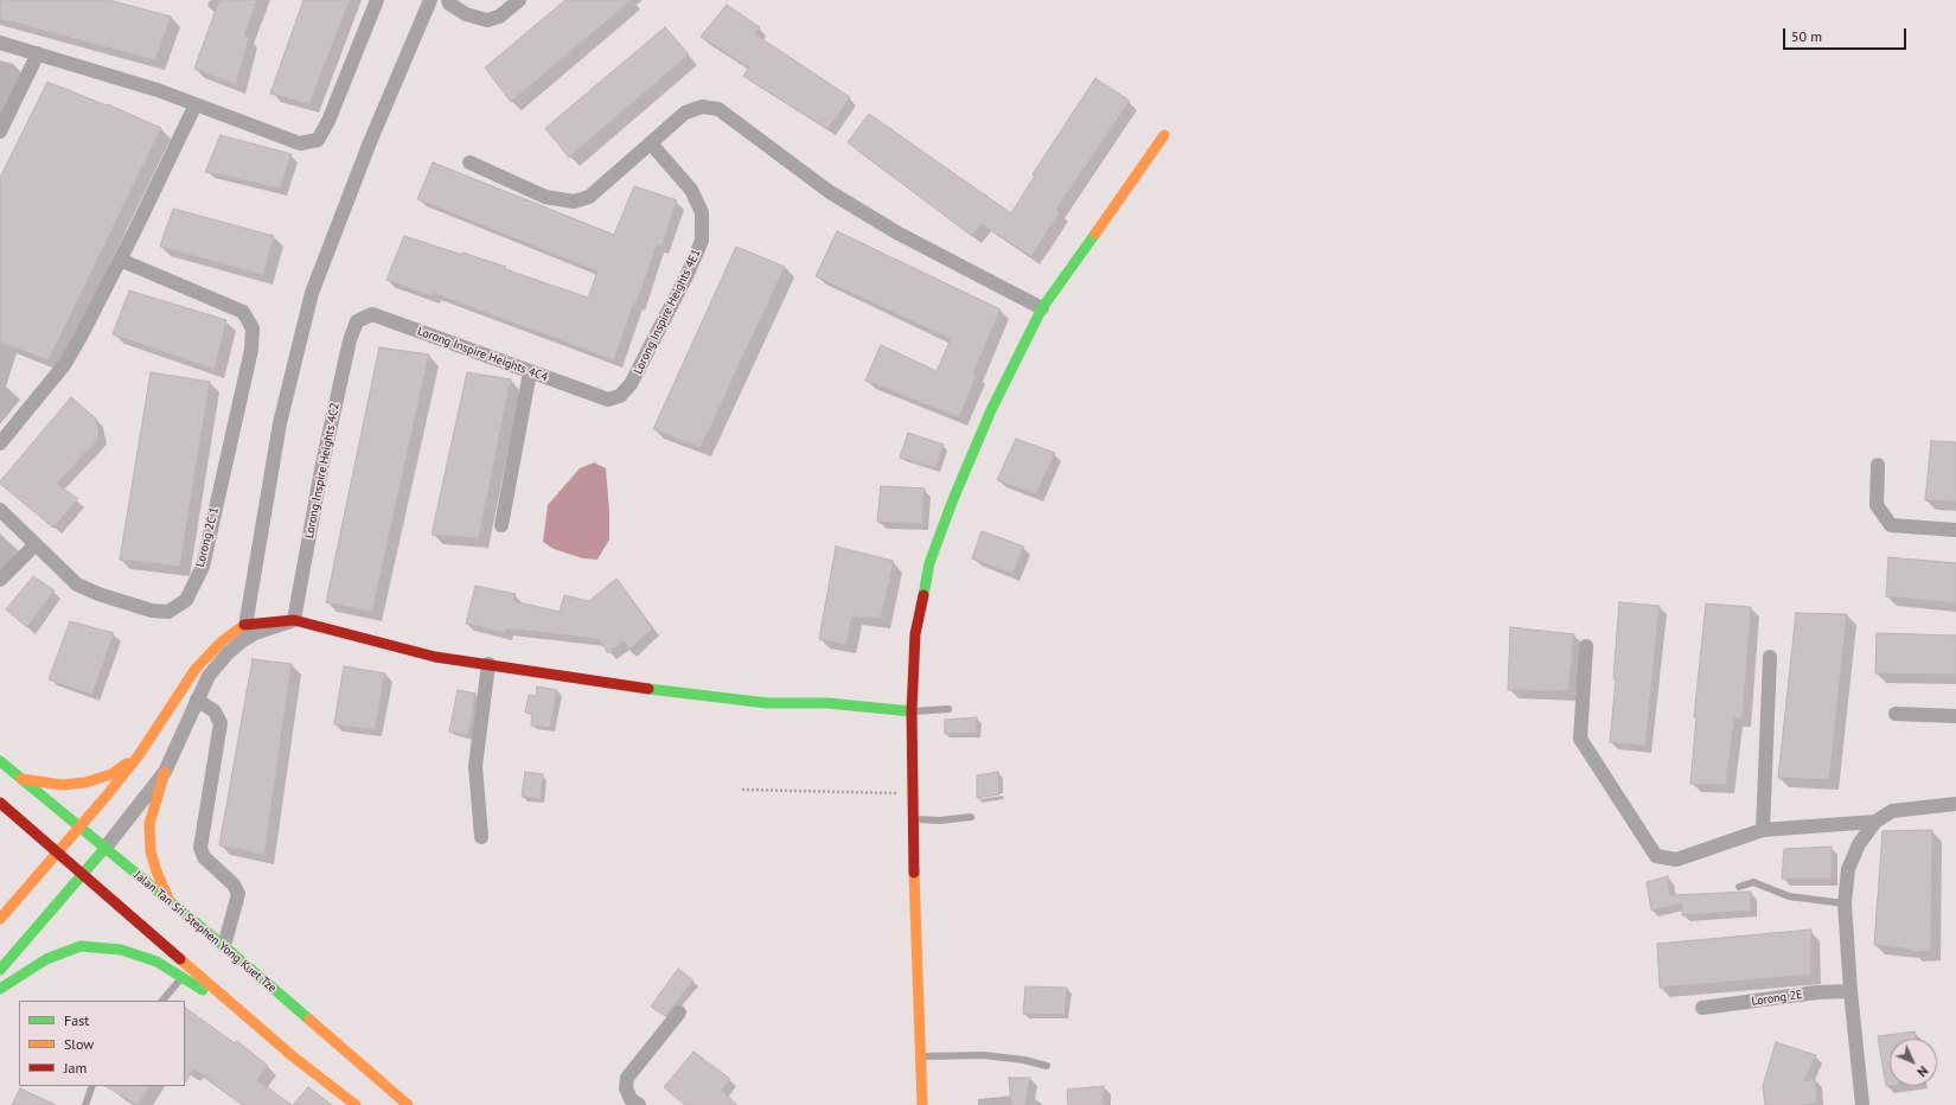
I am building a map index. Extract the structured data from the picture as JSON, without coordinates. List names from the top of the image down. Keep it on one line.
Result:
{"streets":{"street":["Lorong Inspire Heights 4E1","Lorong Inspire Heights 4C4","Lorong Inspire Heights 4C2","Lorong 2C 1","Jalan Tan Sri Stephen Yong Kuet Tze","Lorong 2E"]},"crossings":[["Lorong Inspire Heights 4E1","Lorong Inspire Heights 4C4"],["Lorong Inspire Heights 4C4","Lorong Inspire Heights 4C2"]],"legend":["Fast","Slow","Jam"],"scale_bar":"50 m","north":"bottom right"}
